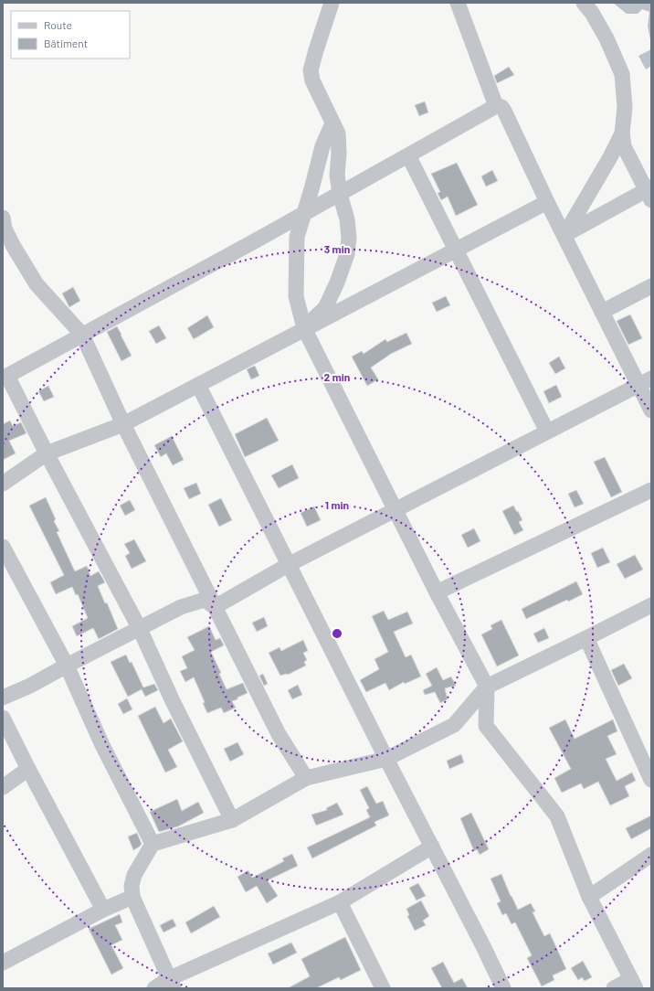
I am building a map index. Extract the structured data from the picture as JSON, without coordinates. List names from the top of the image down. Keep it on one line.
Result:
{"legend":["Route","Bâtiment"],"rings":["3 min","2 min","1 min"]}
